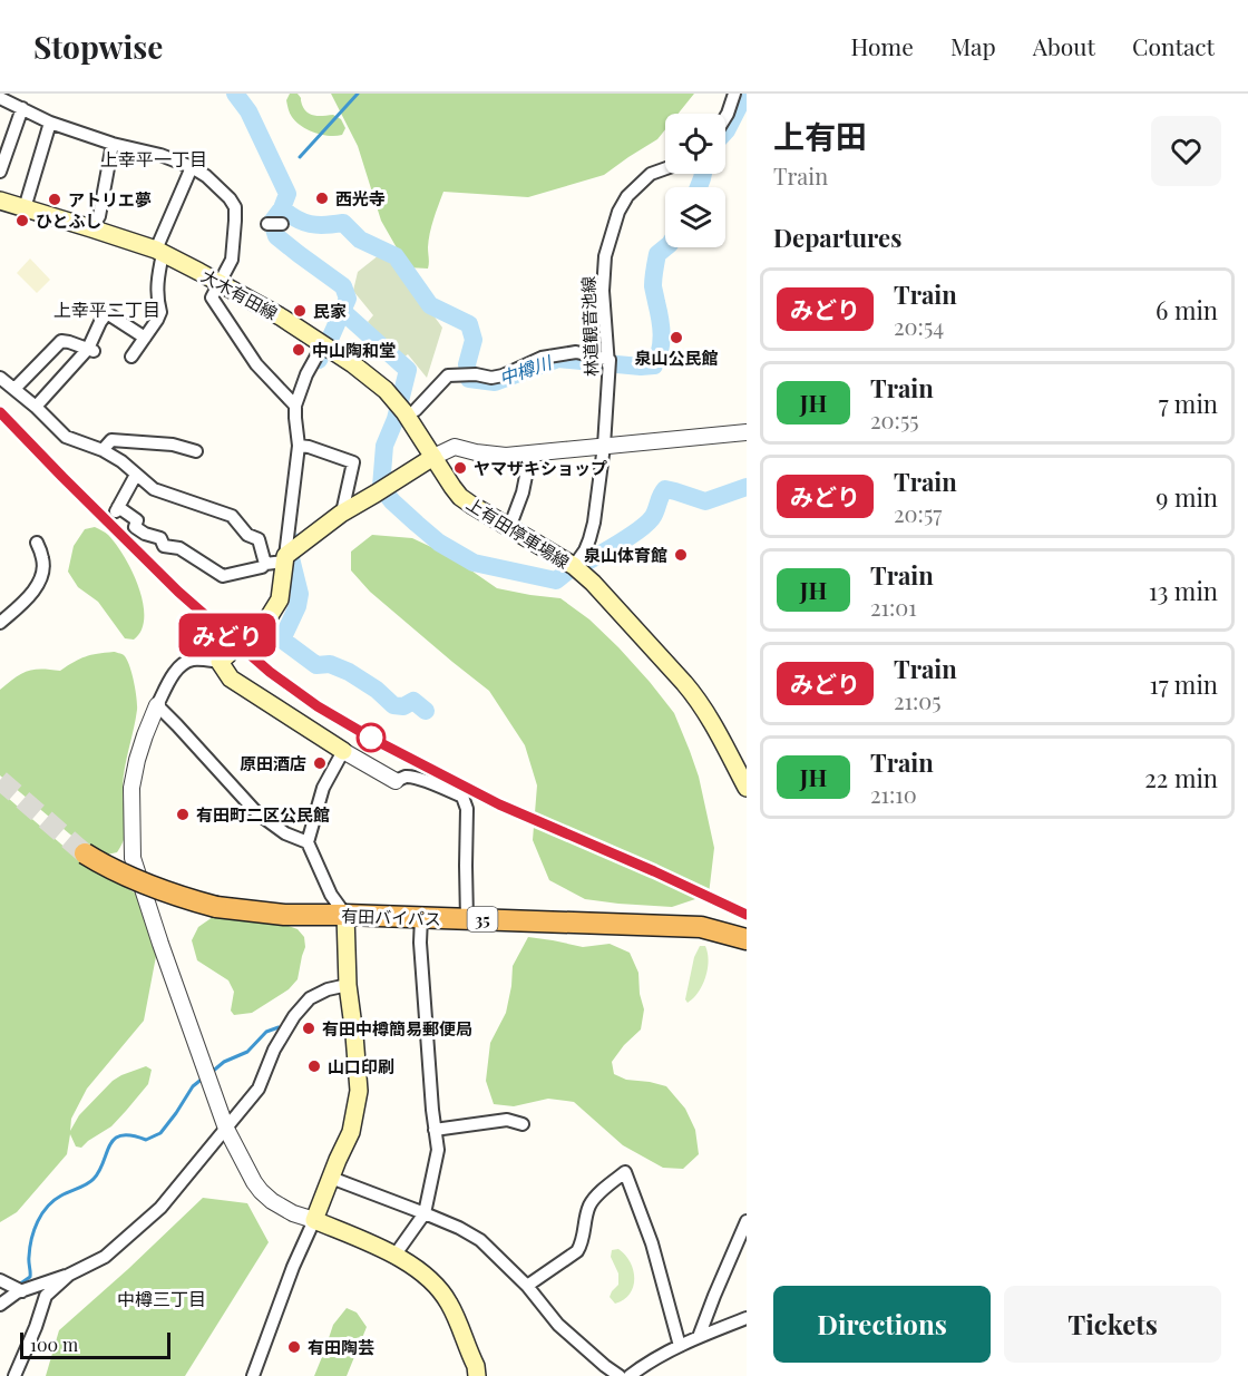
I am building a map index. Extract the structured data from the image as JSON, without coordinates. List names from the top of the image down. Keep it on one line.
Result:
{"streets":{"highway":["有田バイパス","35"],"main road":["大木有田線","上有田停車場線"],"street":["林道観音池線"]},"crossings":[["大木有田線","上有田停車場線"]],"districts":["上幸平一丁目","上幸平二丁目","中樽三丁目"],"water":["中樽川"],"places":["西光寺","アトリエ夢","ひとふし","民家","泉山公民館","中山陶和堂","ヤマザキショップ","泉山体育館","原田酒店","有田町二区公民館","有田中樽簡易郵便局","山口印刷","有田陶芸"],"scale_bar":"100 m","page":{"header":"Stopwise","nav":["Home","Map","About","Contact"],"on_map":"みどり","heading":[["上有田","Train"],"Departures"],"list":[{"mark":"みどり","name":"Train","note":"20:54","value":"6 min"},{"mark":"JH","name":"Train","note":"20:55","value":"7 min"},{"mark":"みどり","name":"Train","note":"20:57","value":"9 min"},{"mark":"JH","name":"Train","note":"21:01","value":"13 min"},{"mark":"みどり","name":"Train","note":"21:05","value":"17 min"},{"mark":"JH","name":"Train","note":"21:10","value":"22 min"}],"buttons":["Directions","Tickets"],"scale":"100 m"}}
